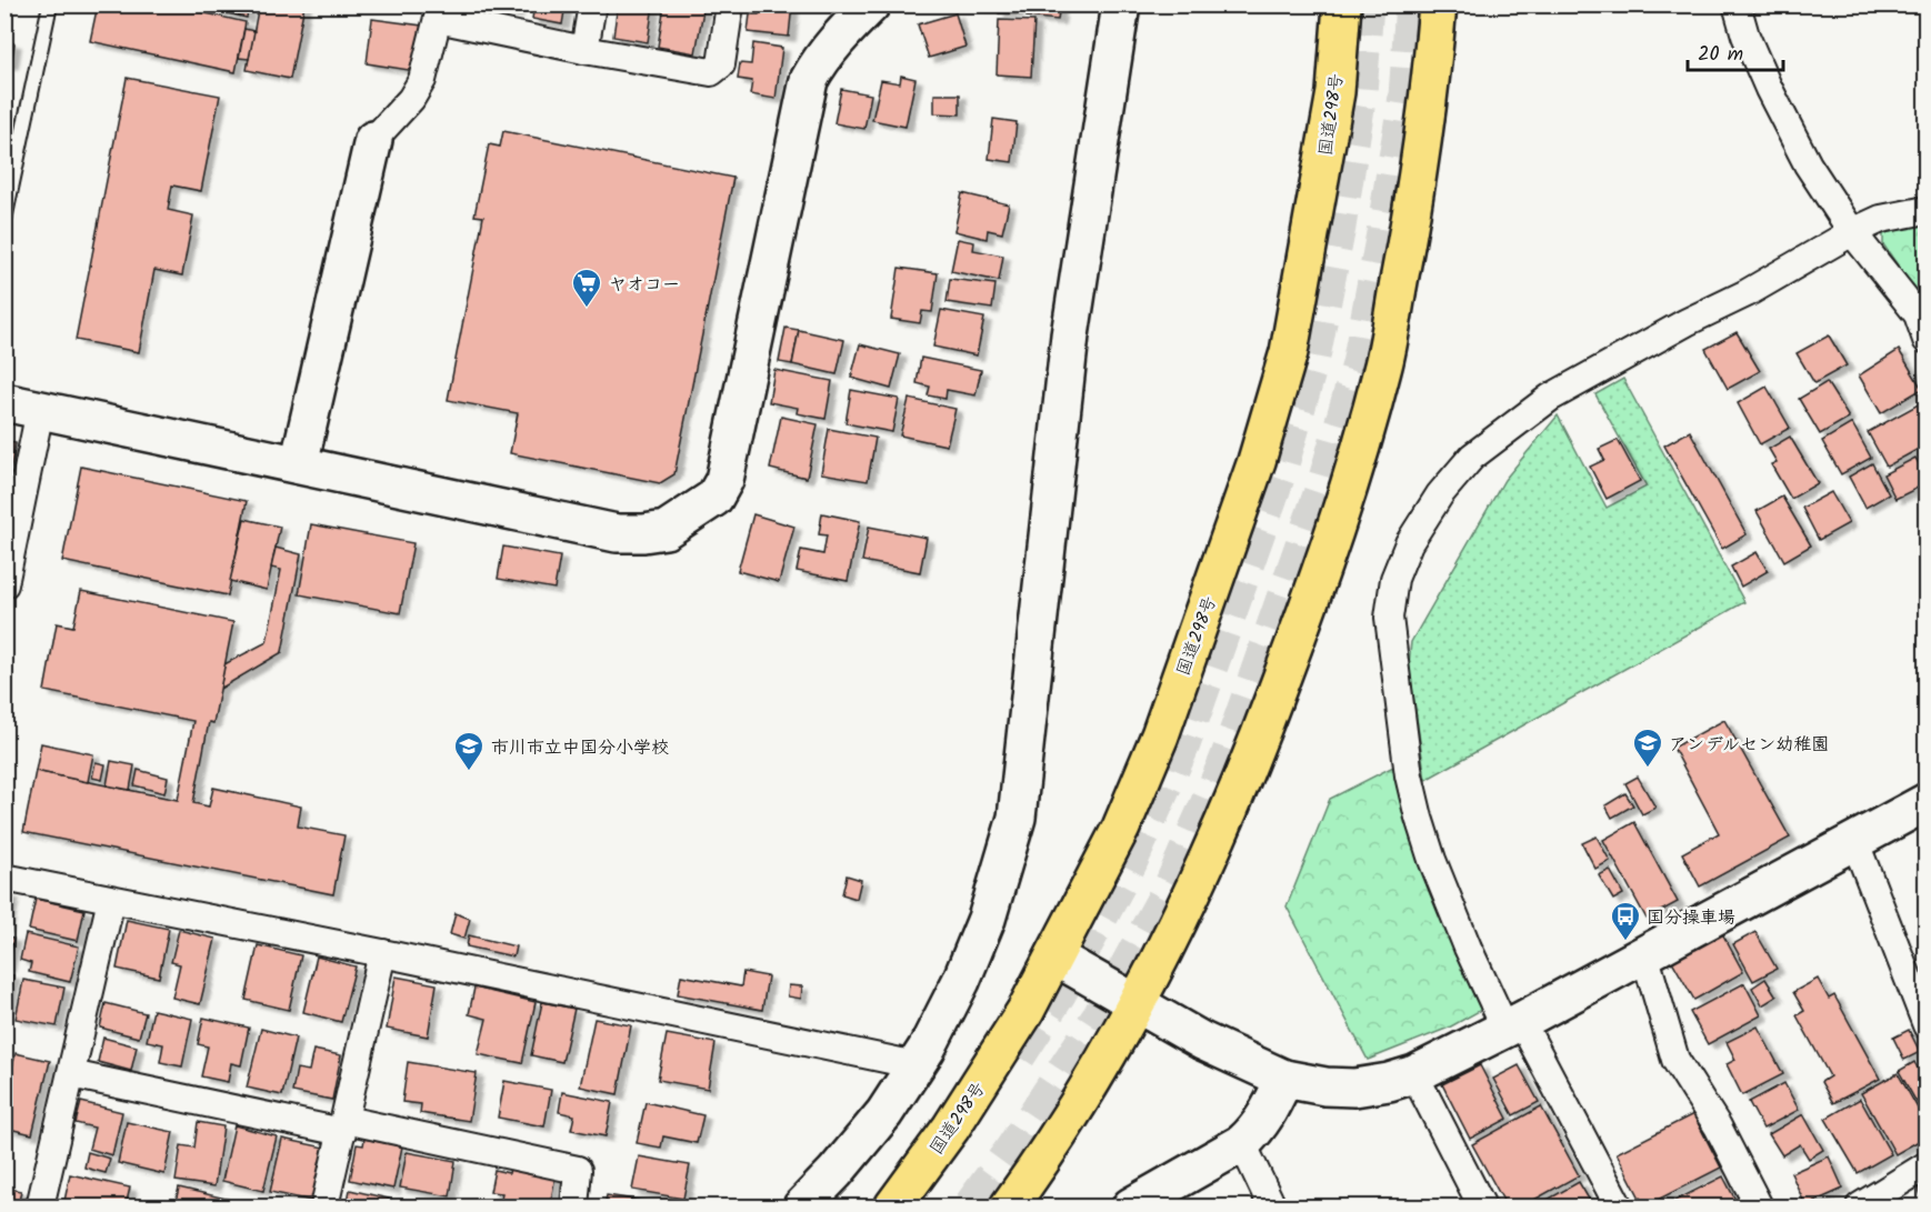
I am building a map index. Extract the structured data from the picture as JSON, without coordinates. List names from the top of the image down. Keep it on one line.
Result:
{"streets":{"highway":["国道298号"]},"places":{"supermarket":["ヤオコー"],"school or university":["アンデルセン幼稚園","市川市立中国分小学校"],"bus stop":["国分操車場"]},"scale_bar":"20 m"}
